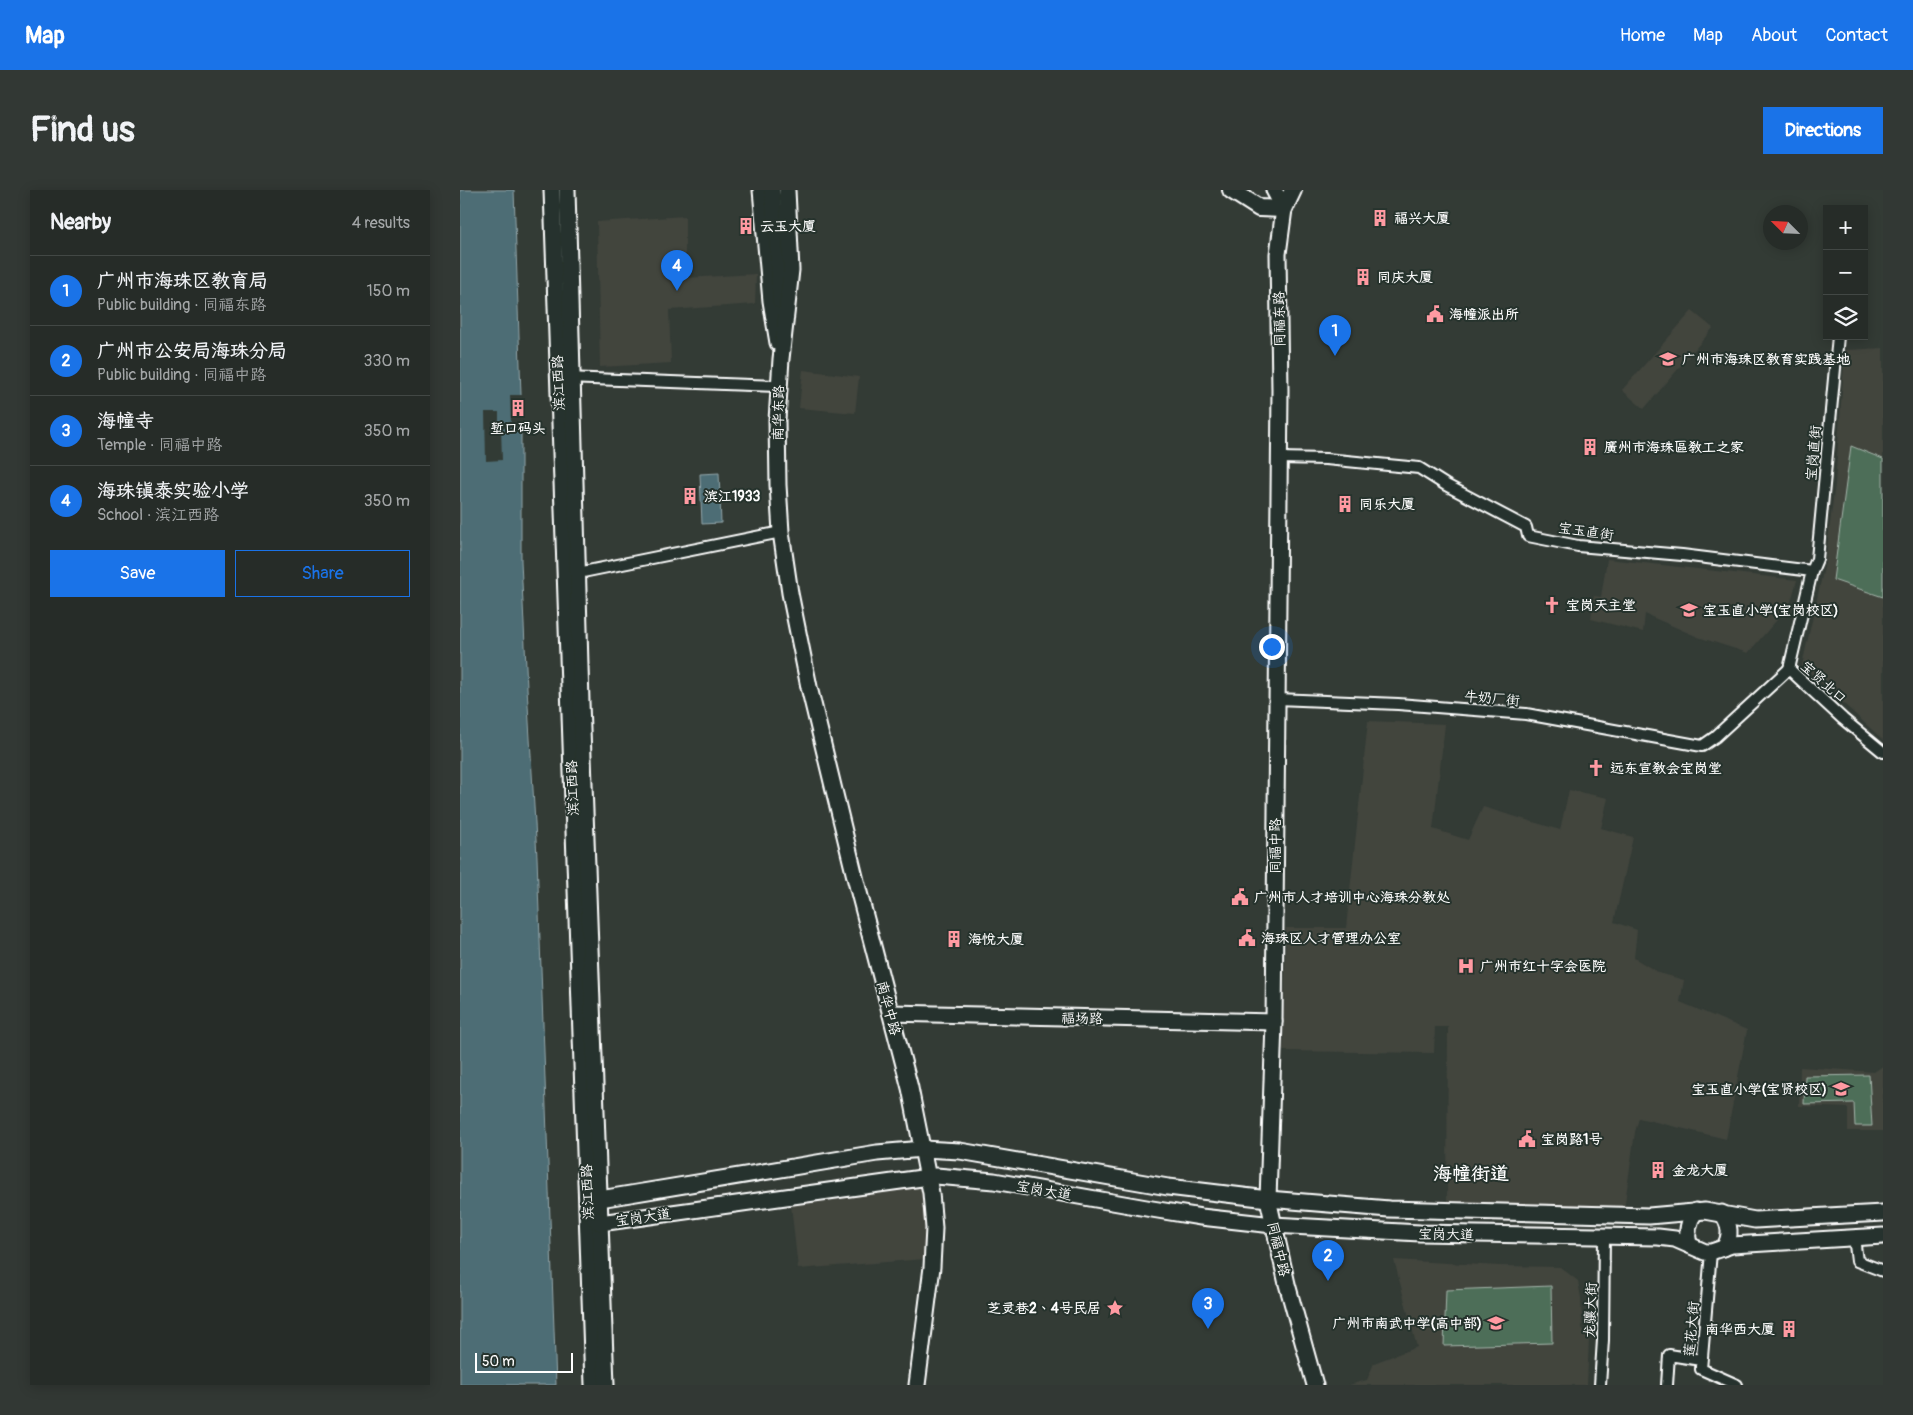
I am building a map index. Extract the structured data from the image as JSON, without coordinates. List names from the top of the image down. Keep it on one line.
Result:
{"streets":{"main road":["同福东路","滨江西路","南华东路","同福中路","南华中路","福场路","宝岗大道"],"street":["宝岗直街","宝玉直街","宝贤北口","牛奶厂街","龙骧大街","莲花大街"]},"crossings":[["同福东路","宝玉直街"],["同福东路","同福中路"],["滨江西路","宝岗大道"],["南华东路","南华中路"],["宝岗直街","宝玉直街"],["宝玉直街","同福中路"],["宝贤北口","牛奶厂街"],["牛奶厂街","同福中路"],["同福中路","福场路"],["同福中路","宝岗大道"],["南华中路","福场路"],["南华中路","宝岗大道"],["宝岗大道","龙骧大街"],["宝岗大道","莲花大街"]],"districts":["海幢街道"],"places":{"building":["福兴大厦","云玉大廈","同庆大厦","堑口码头","廣州市海珠區教工之家","滨江1933","同乐大厦","海悦大厦","金龙大厦","南华西大厦"],"public building":["海幢派出所","广州市人才培训中心海珠分教处","海珠区人才管理办公室","宝岗路1号"],"school or university":["广州市海珠区教育实践基地","宝玉直小学(宝岗校区)","宝玉直小学(宝贤校区)","广州市南武中学(高中部)"],"church":["宝岗天主堂","远东宣教会宝岗堂"],"hospital":["广州市红十字会医院"],"place":["芝灵巷2、4号民居"]},"scale_bar":"50 m","north":"top left","page":{"header":"Map","nav":["Home","Map","About","Contact"],"buttons":["Directions",["Save","Share"]],"title":"Find us","heading":["Nearby","4 results"],"map_buttons":["+","−"],"pins":["4","1","2","3"],"list":[{"mark":"1","name":"广州市海珠区教育局","note":"Public building · 同福东路","value":"150 m"},{"mark":"2","name":"广州市公安局海珠分局","note":"Public building · 同福中路","value":"330 m"},{"mark":"3","name":"海幢寺","note":"Temple · 同福中路","value":"350 m"},{"mark":"4","name":"海珠镇泰实验小学","note":"School · 滨江西路","value":"350 m"}],"scale":"50 m"}}
